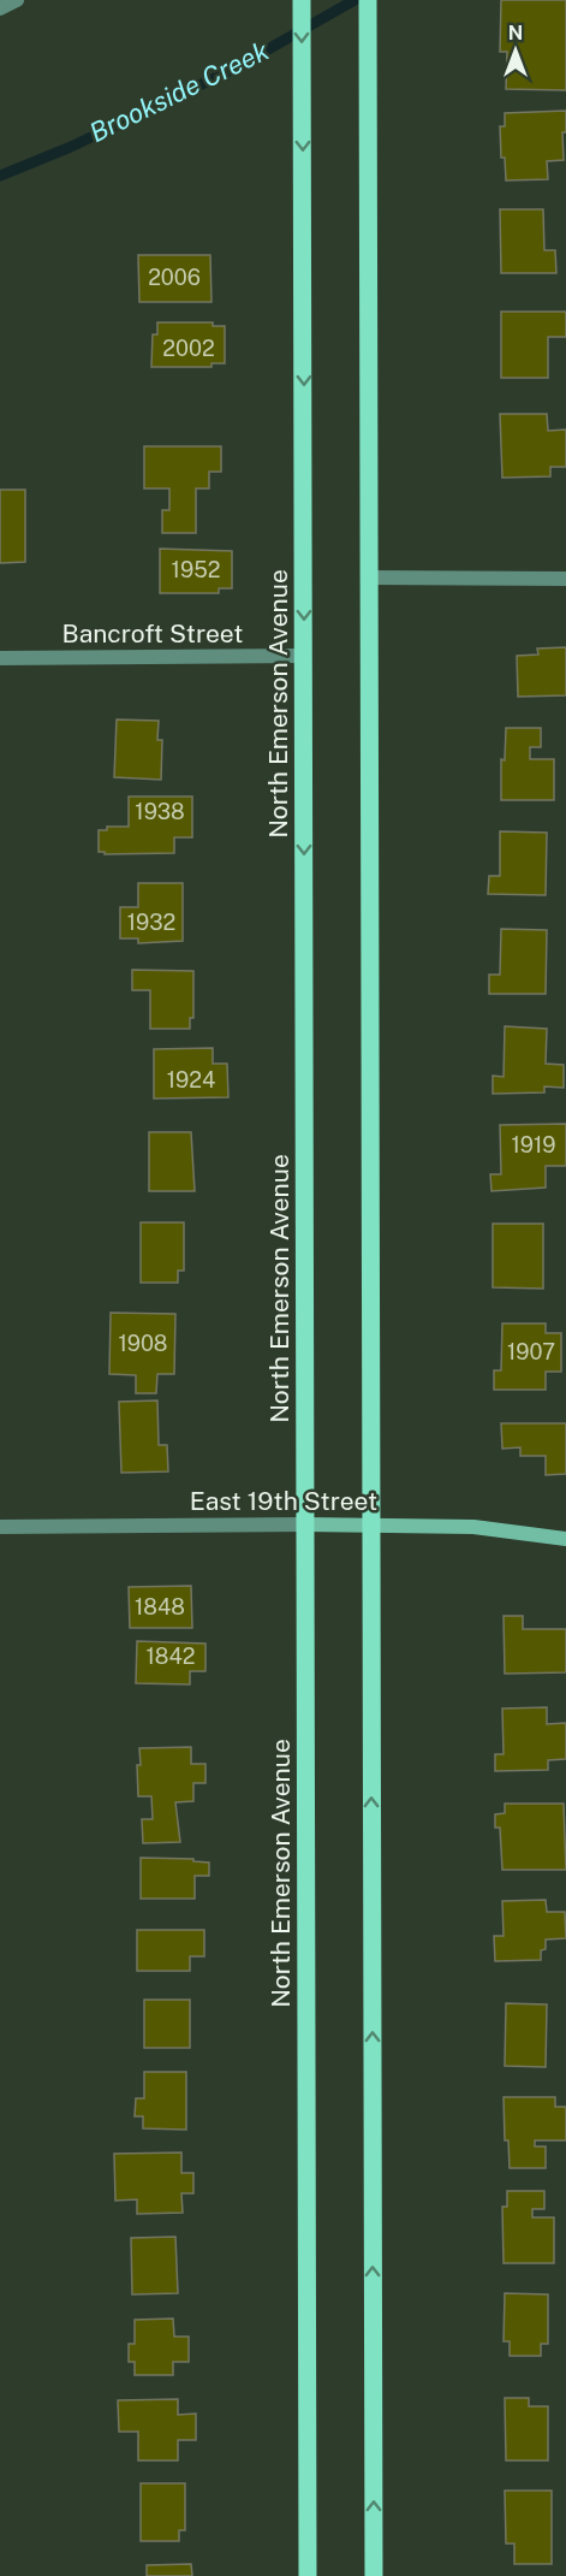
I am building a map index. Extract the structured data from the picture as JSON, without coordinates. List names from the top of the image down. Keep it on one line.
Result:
{"streets":{"main road":["North Emerson Avenue"],"street":["Bancroft Street","East 19th Street"]},"crossings":[["Bancroft Street","North Emerson Avenue"],["North Emerson Avenue","East 19th Street"]],"water":["Brookside Creek"],"house_numbers":["2006","2002","1952","1938","1932","1924","1919","1908","1907","1848","1842"],"north":"top"}
